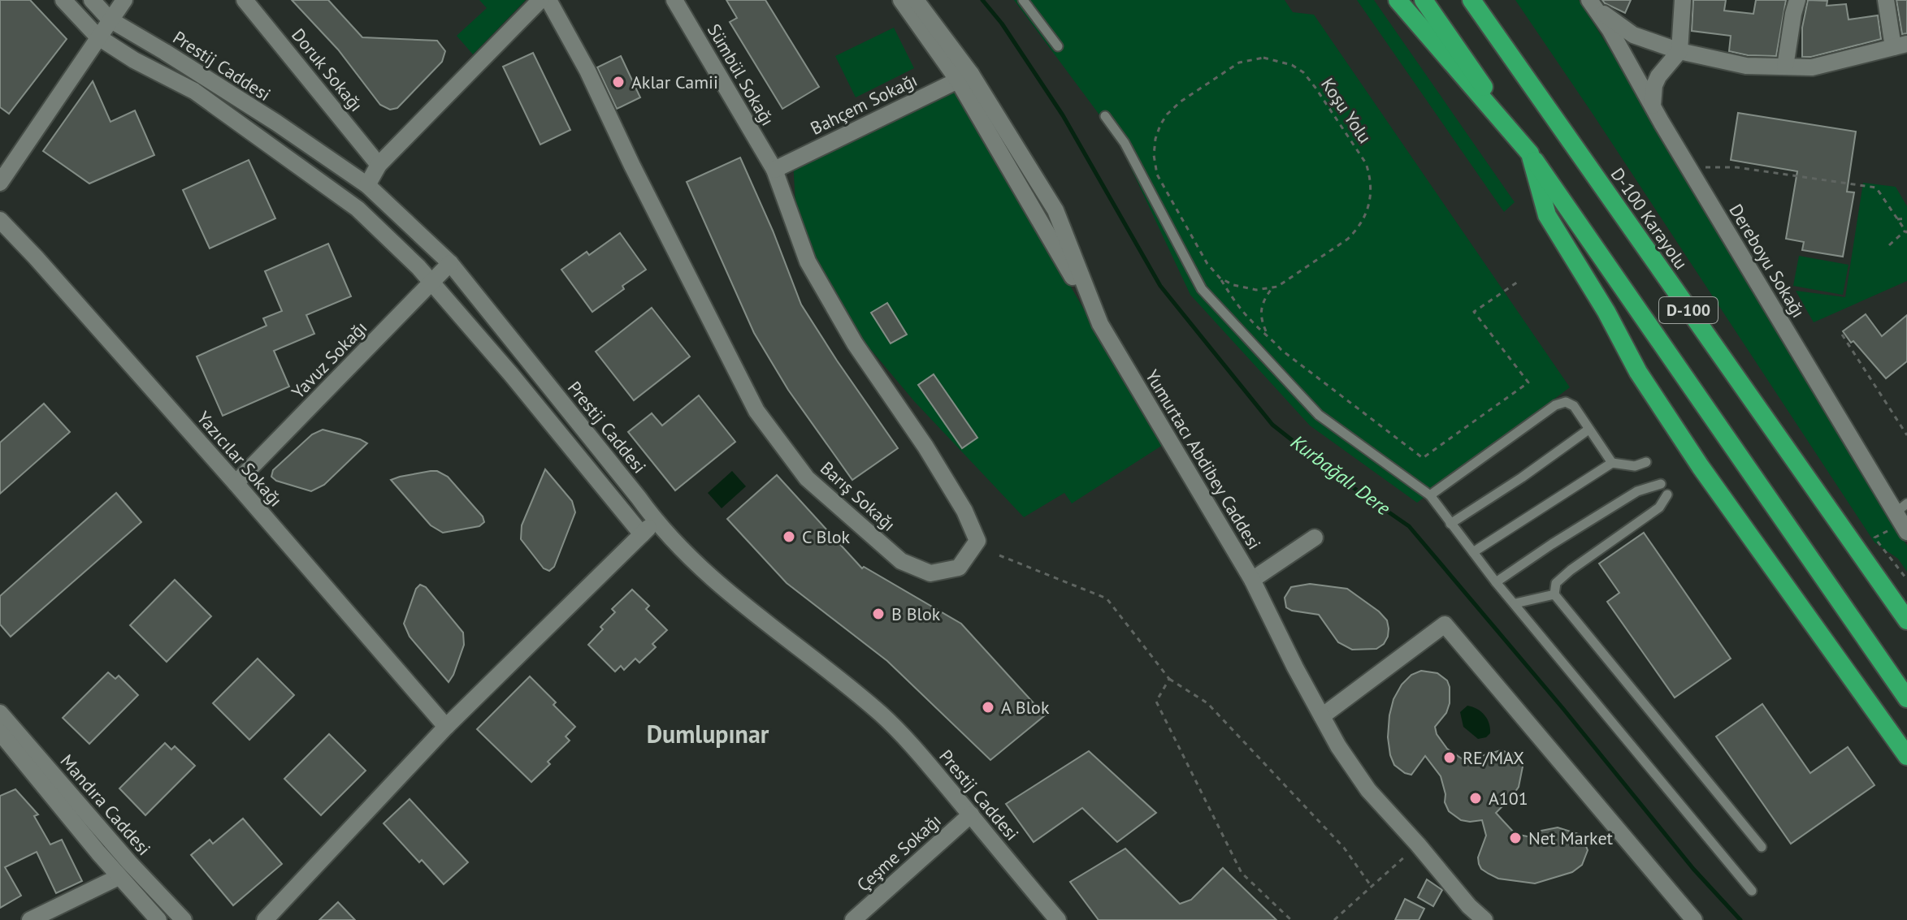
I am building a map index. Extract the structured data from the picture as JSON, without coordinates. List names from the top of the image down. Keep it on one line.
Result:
{"streets":{"highway":["D-100 Karayolu","D-100"],"street":["Prestij Caddesi","Doruk Sokağı","Sümbül Sokağı","Bahçem Sokağı","Dereboyu Sokağı","Yavuz Sokağı","Yazıcılar Sokağı","Yumurtacı Abdibey Caddesi","Barış Sokağı","Mandıra Caddesi","Çeşme Sokağı"],"path":["Koşu Yolu"]},"crossings":[["Prestij Caddesi","Yavuz Sokağı"],["Prestij Caddesi","Çeşme Sokağı"],["Sümbül Sokağı","Bahçem Sokağı"],["Sümbül Sokağı","Barış Sokağı"],["Bahçem Sokağı","Yumurtacı Abdibey Caddesi"],["Bahçem Sokağı","Barış Sokağı"],["Yavuz Sokağı","Yazıcılar Sokağı"]],"districts":["Dumlupınar"],"water":["Kurbağalı Dere"],"places":["Aklar Camii","C Blok","B Blok","A Blok","RE/MAX","A101","Net Market"]}
